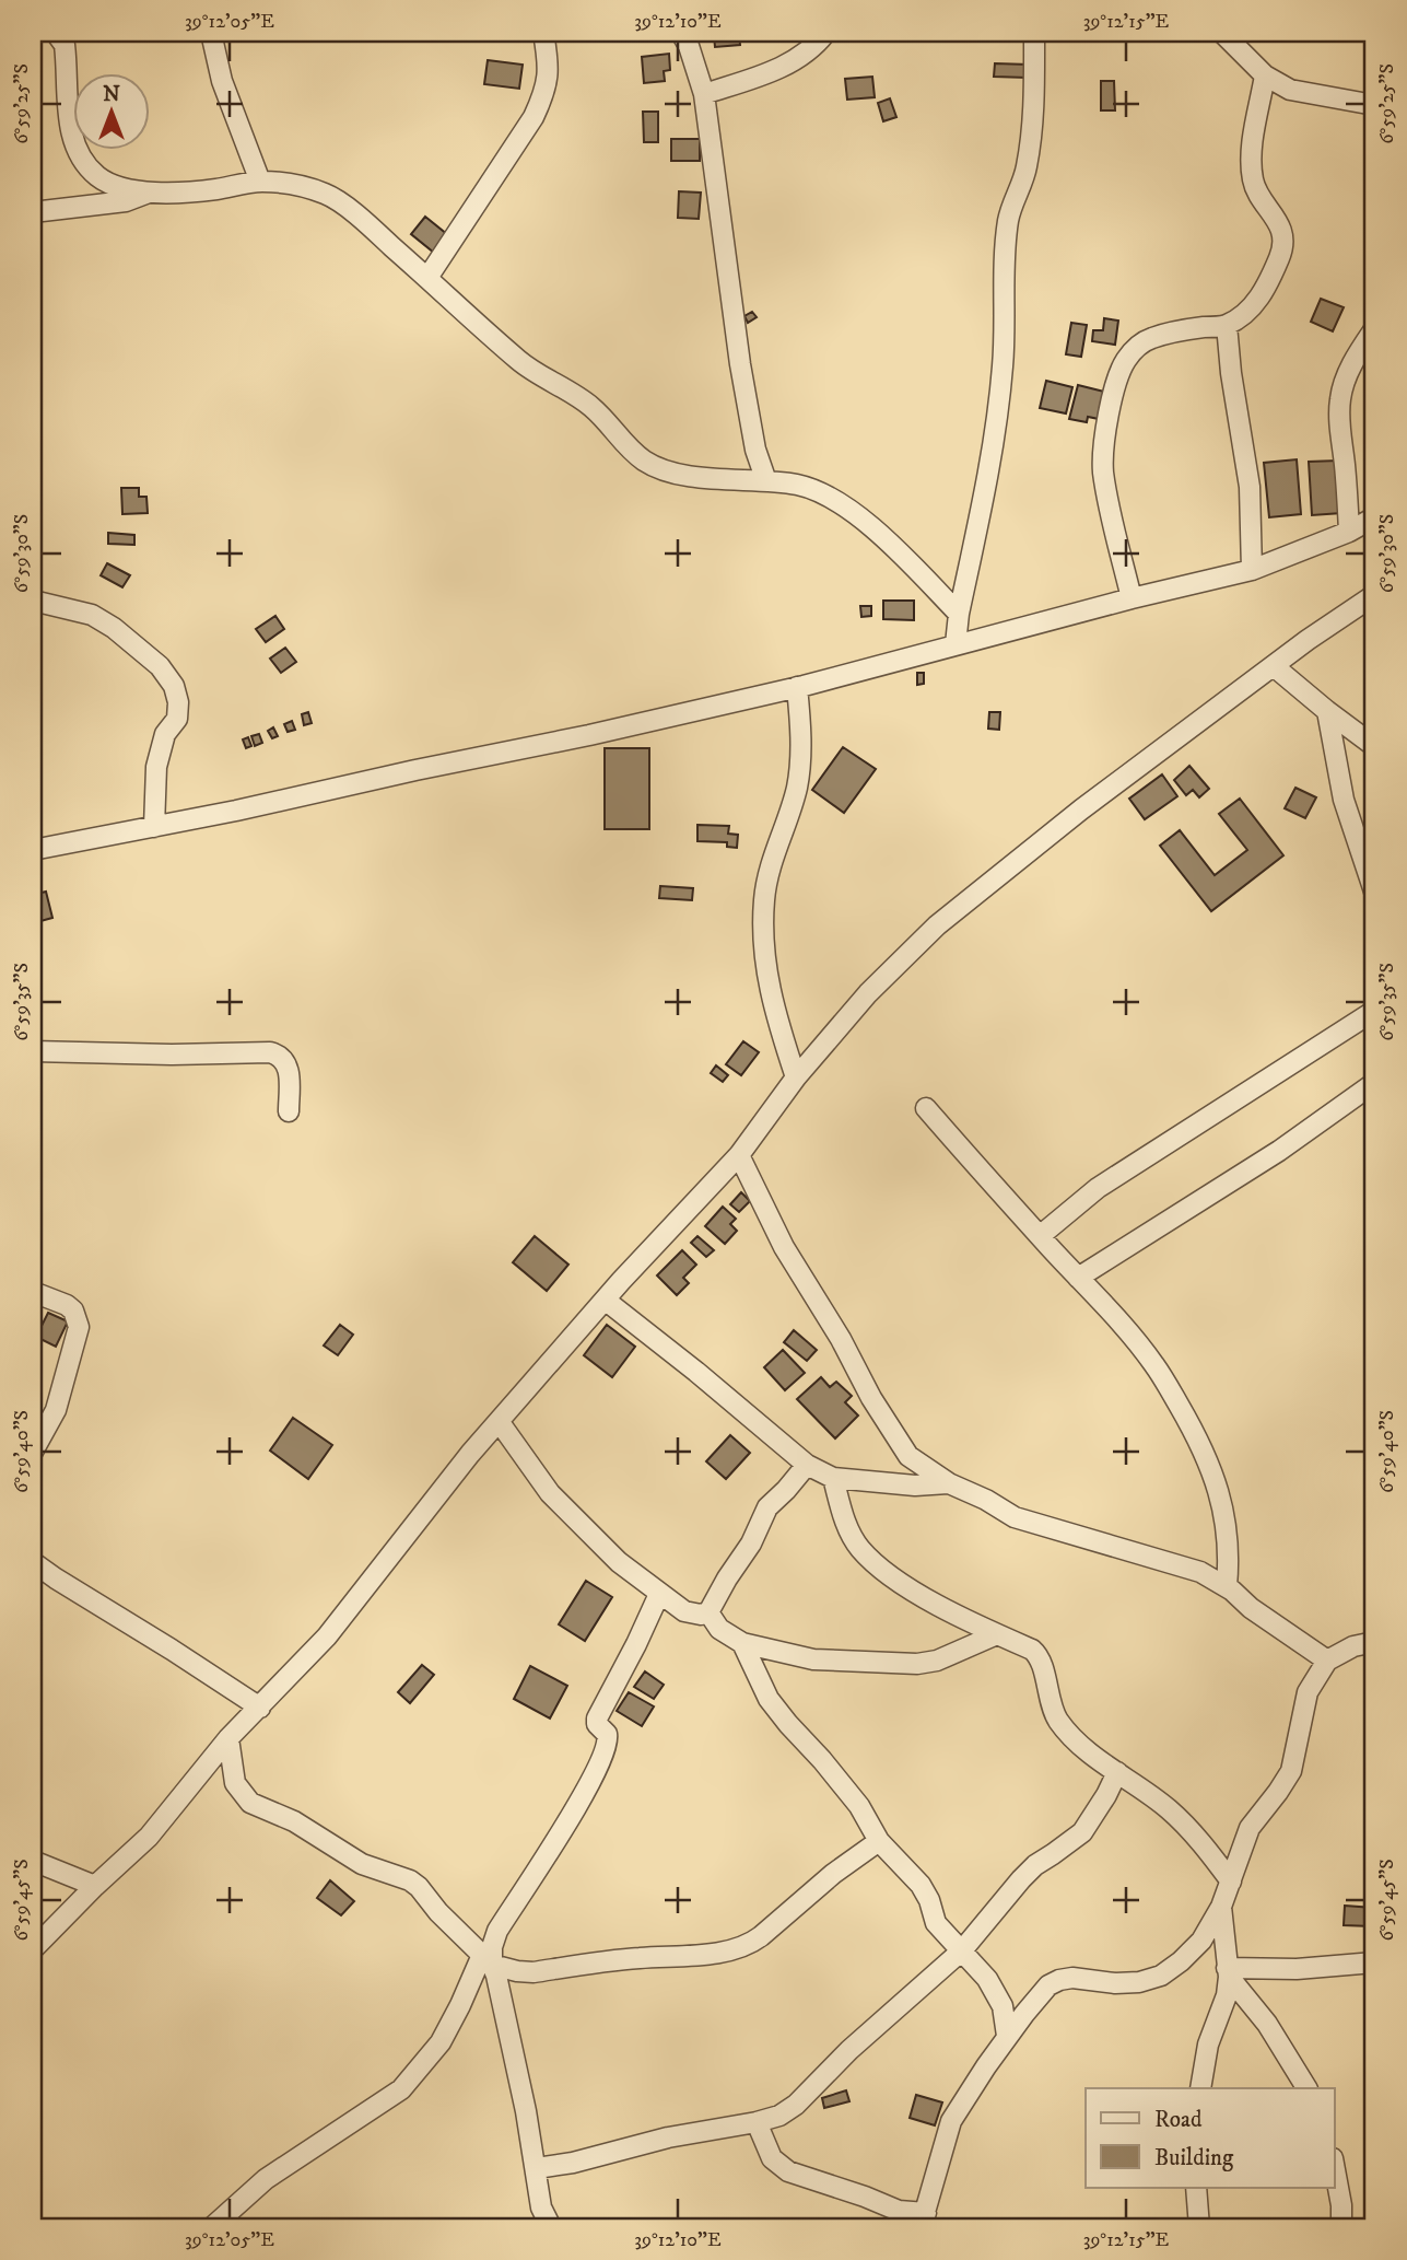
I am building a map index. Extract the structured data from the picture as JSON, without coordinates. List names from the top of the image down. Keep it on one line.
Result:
{"legend":["Road","Building"],"north":"top","coordinates":["39°12'05\"E","39°12'10\"E","39°12'15\"E","6°59'25\"S","6°59'30\"S","6°59'35\"S","6°59'40\"S","6°59'45\"S"]}
